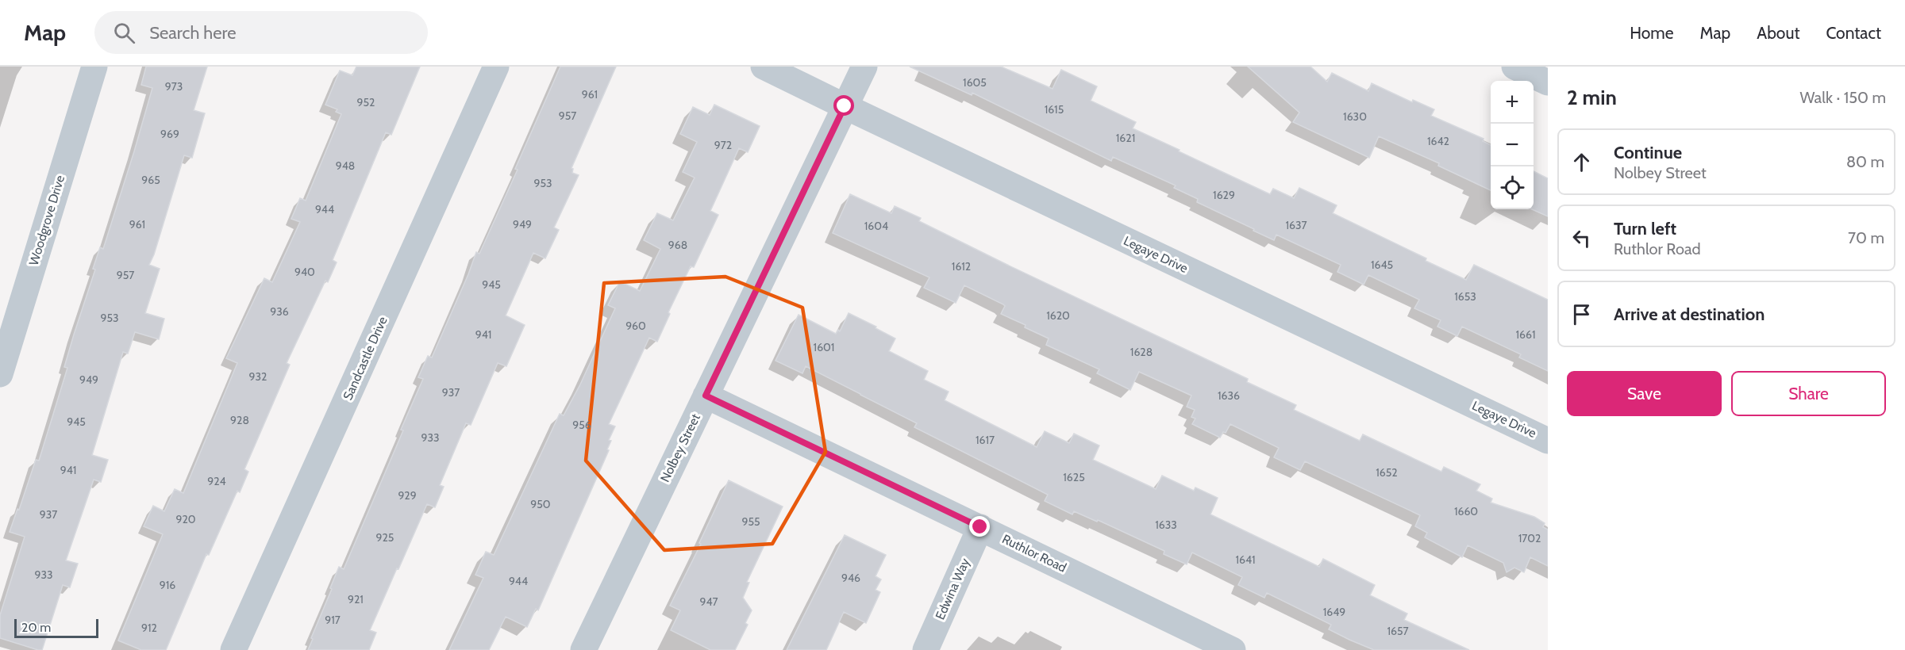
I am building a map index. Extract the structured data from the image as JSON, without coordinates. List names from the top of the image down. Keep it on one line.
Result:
{"streets":{"street":["Woodgrove Drive","Legaye Drive","Sandcastle Drive","Nolbey Street","Ruthlor Road","Edwina Way"]},"crossings":[["Legaye Drive","Nolbey Street"],["Nolbey Street","Ruthlor Road"],["Ruthlor Road","Edwina Way"]],"house_numbers":["1605","973","961","952","1615","957","1630","969","1621","1642","972","948","965","953","1629","944","961","949","1637","1604","968","1645","1612","940","957","945","1653","936","1620","953","960","941","1661","1601","1628","932","949","937","1636","928","945","956","933","1617","941","1652","1625","924","929","950","1660","937","920","955","1633","925","1702","1641","933","946","944","916","921","947","1649","917","912","1657"],"scale_bar":"20 m","page":{"header":"Map","search":"Search here","nav":["Home","Map","About","Contact"],"heading":["2 min","Walk · 150 m"],"map_buttons":["+","−"],"list":[["Continue","Nolbey Street","80 m"],["Turn left","Ruthlor Road","70 m"],"Arrive at destination"],"buttons":["Save","Share"],"scale":"20 m"}}
